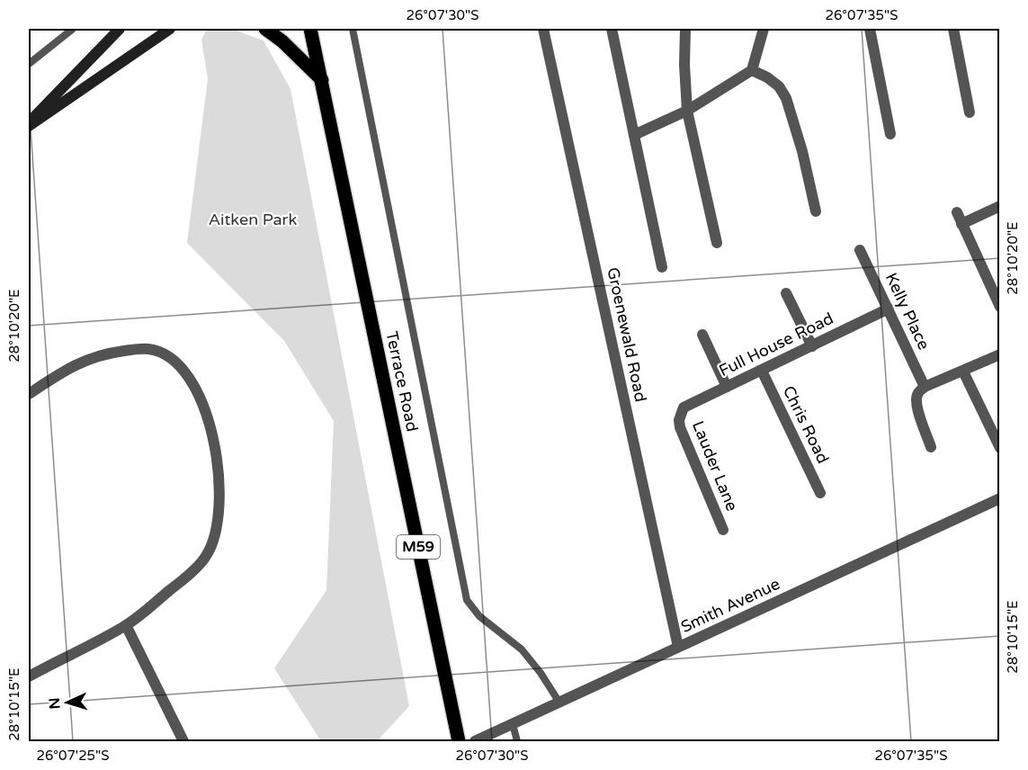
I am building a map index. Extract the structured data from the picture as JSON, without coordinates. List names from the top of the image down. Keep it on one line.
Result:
{"streets":{"main road":["Terrace Road","M59"],"street":["Kelly Place","Groenewald Road","Full House Road","Chris Road","Lauder Lane","Smith Avenue"]},"crossings":[["Kelly Place","Full House Road"],["Groenewald Road","Smith Avenue"],["Full House Road","Chris Road"],["Full House Road","Lauder Lane"],["Terrace Road","Smith Avenue"]],"parks":["Aitken Park"],"north":"left","coordinates":["26°07'30\"S","26°07'35\"S","28°10'20\"E","28°10'15\"E","26°07'25\"S"]}
